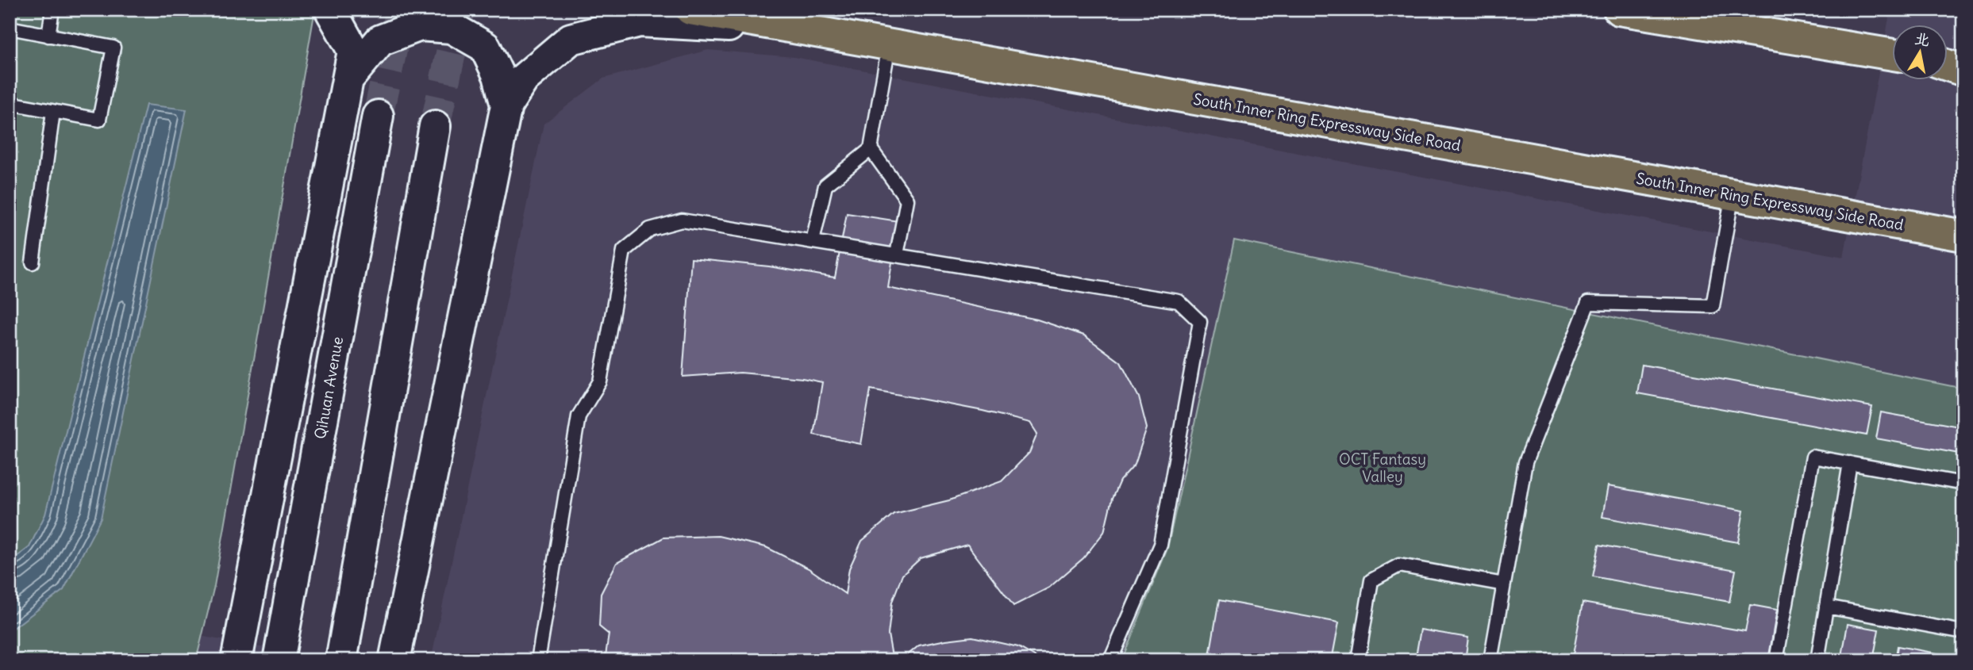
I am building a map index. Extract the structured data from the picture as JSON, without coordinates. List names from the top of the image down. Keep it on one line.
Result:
{"streets":{"main road":["South Inner Ring Expressway Side Road"],"street":["Qihuan Avenue"]},"parks":["OCT Fantasy Valley"],"north":"top"}
